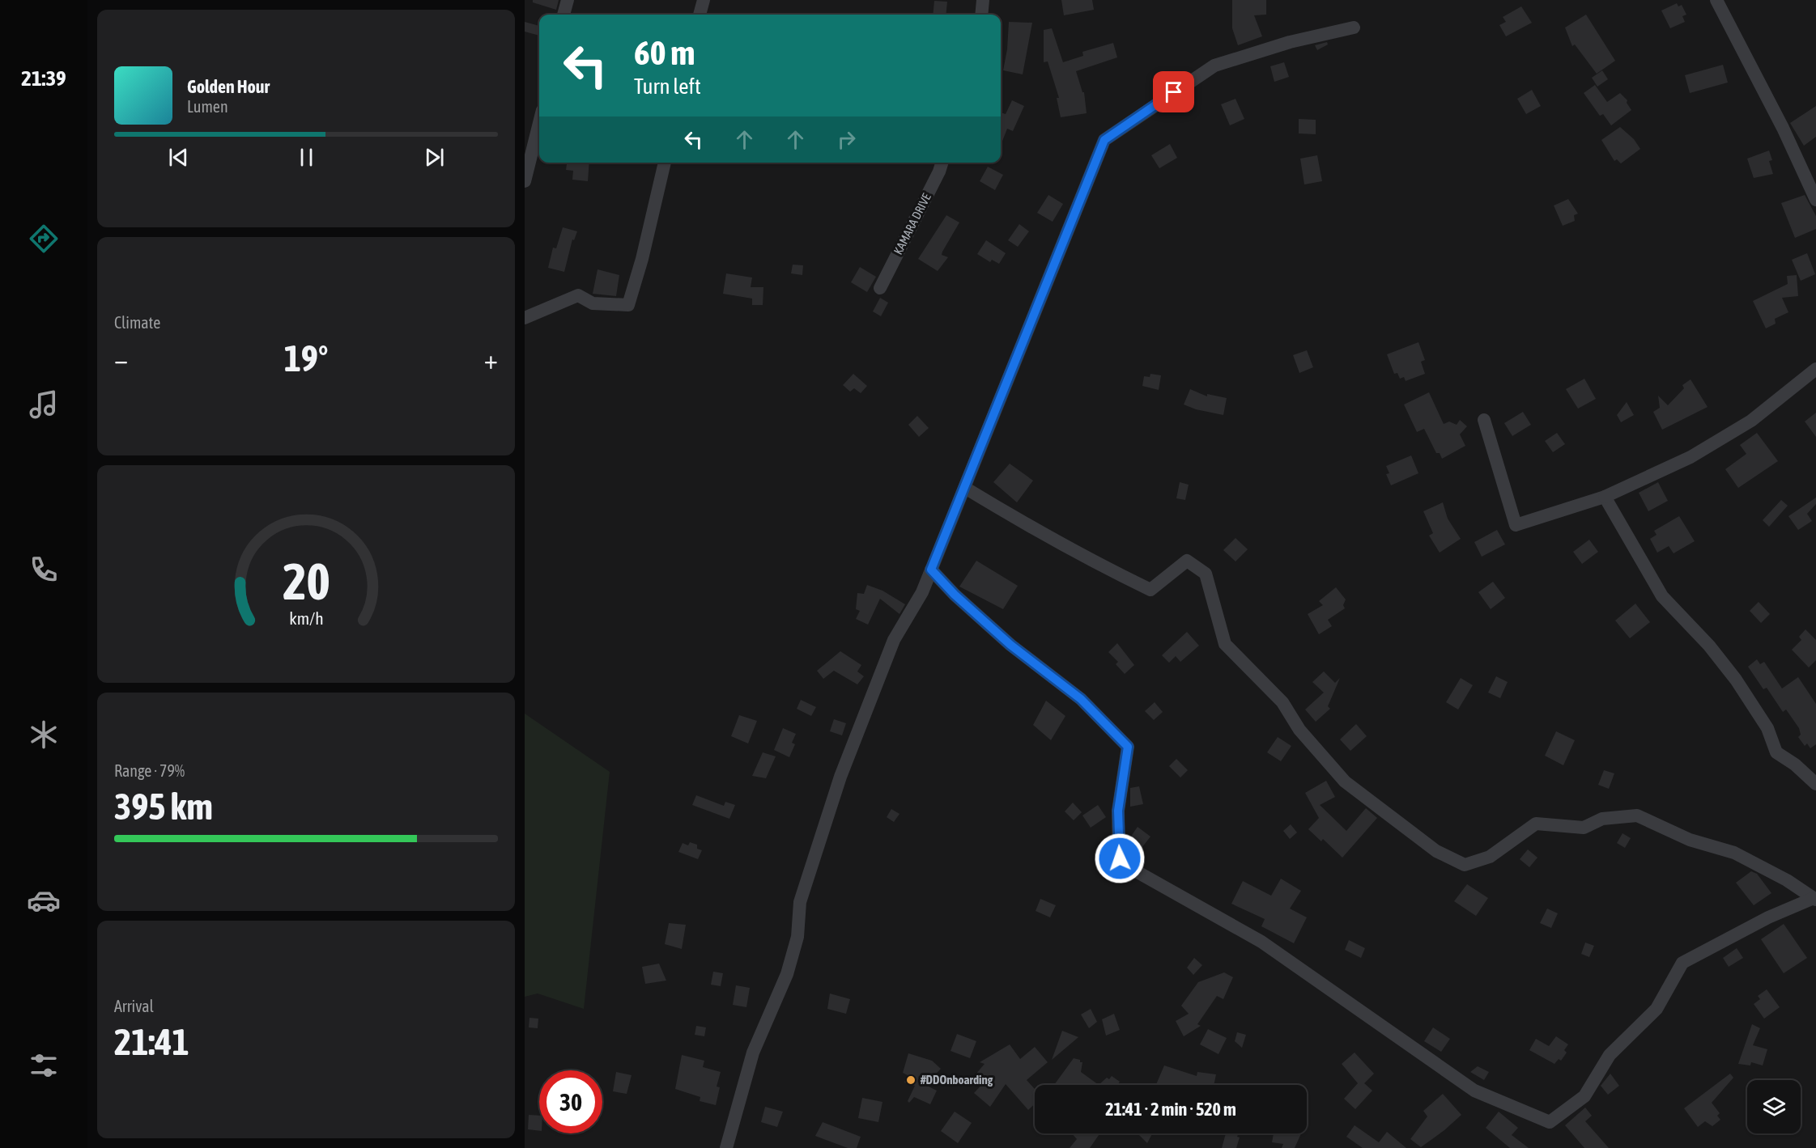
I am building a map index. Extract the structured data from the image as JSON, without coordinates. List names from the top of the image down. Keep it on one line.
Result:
{"streets":{"street":["KAMARA DRIVE"]},"places":["#DDOnboarding"],"page":{"tabs":"21:39","turn":["60 m","Turn left"],"song":["Golden Hour","Lumen"],"tile":["Climate",["Range · 79%","395 km"],["Arrival","21:41"]],"heat":["−","19°","+"],"limit":"30","trip":"21:41 · 2 min · 520 m","gauge":["20","km/h"]}}
